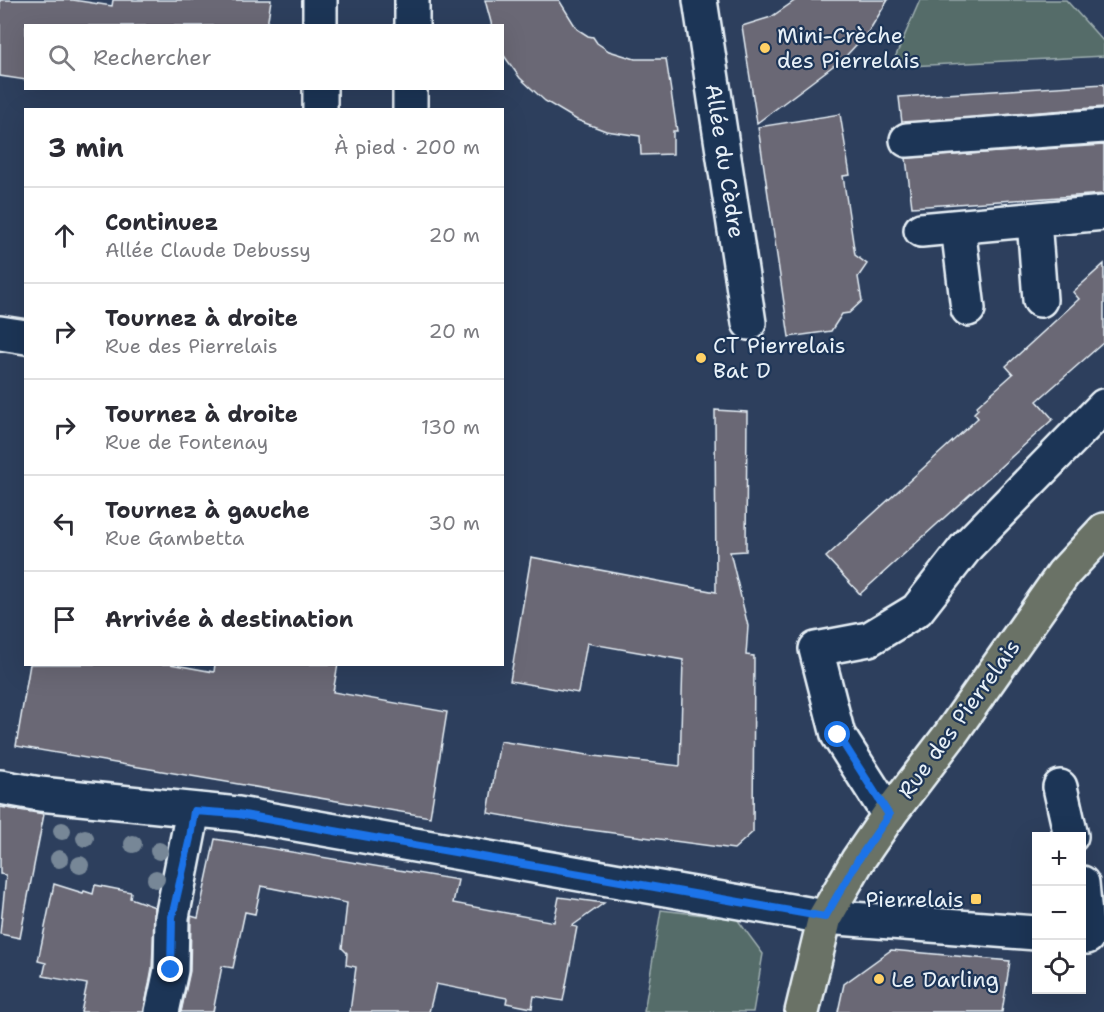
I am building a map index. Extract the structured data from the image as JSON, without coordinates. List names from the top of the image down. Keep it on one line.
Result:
{"streets":{"main road":["Rue des Pierrelais"],"street":["Allée du Cèdre"]},"places":{"other":["Mini-Crèche des Pierrelais","CT Pierrelais Bat D","Le Darling"],"transit":["Pierrelais"]},"page":{"search":"Rechercher","heading":["3 min","À pied · 200 m"],"list":[["Continuez","Allée Claude Debussy","20 m"],["Tournez à droite","Rue des Pierrelais","20 m"],["Tournez à droite","Rue de Fontenay","130 m"],["Tournez à gauche","Rue Gambetta","30 m"],"Arrivée à destination"],"map_buttons":["+","−"]}}
